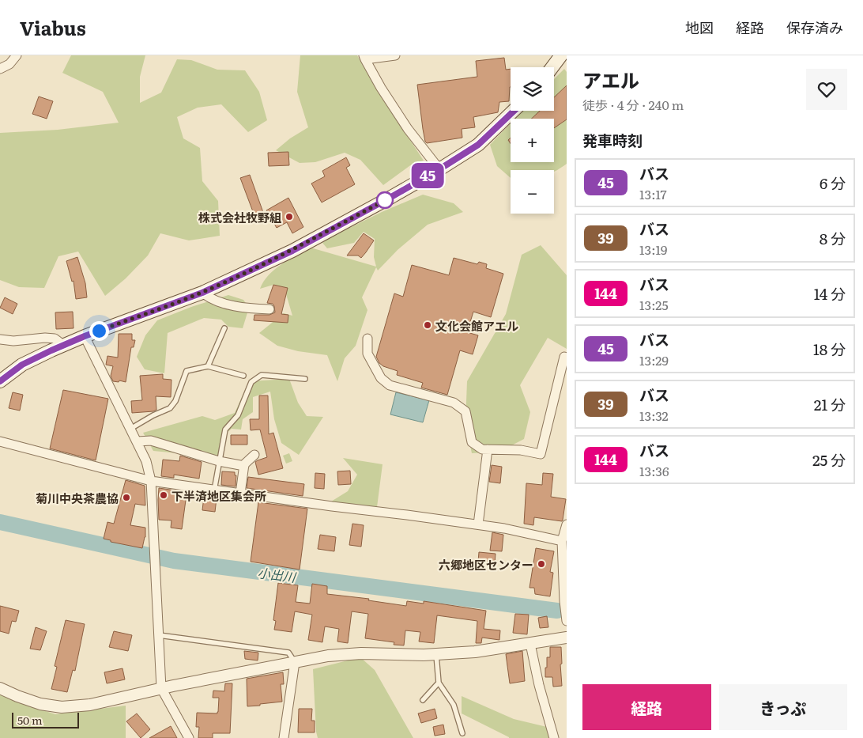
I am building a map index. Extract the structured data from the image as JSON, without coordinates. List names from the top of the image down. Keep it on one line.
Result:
{"water":["小出川"],"places":["株式会社牧野組","文化会館アエル","下半済地区集会所","菊川中央茶農協","六郷地区センター"],"lines":["bus line 45"],"scale_bar":"50 m","page":{"header":"Viabus","nav":["地図","経路","保存済み"],"on_map":"45","heading":[["アエル","徒歩 · 4 分 · 240 m"],"発車時刻"],"map_buttons":["+","−"],"list":[{"mark":"45","name":"バス","note":"13:17","value":"6 分"},{"mark":"39","name":"バス","note":"13:19","value":"8 分"},{"mark":"144","name":"バス","note":"13:25","value":"14 分"},{"mark":"45","name":"バス","note":"13:29","value":"18 分"},{"mark":"39","name":"バス","note":"13:32","value":"21 分"},{"mark":"144","name":"バス","note":"13:36","value":"25 分"}],"buttons":["経路","きっぷ"],"scale":"50 m"}}
